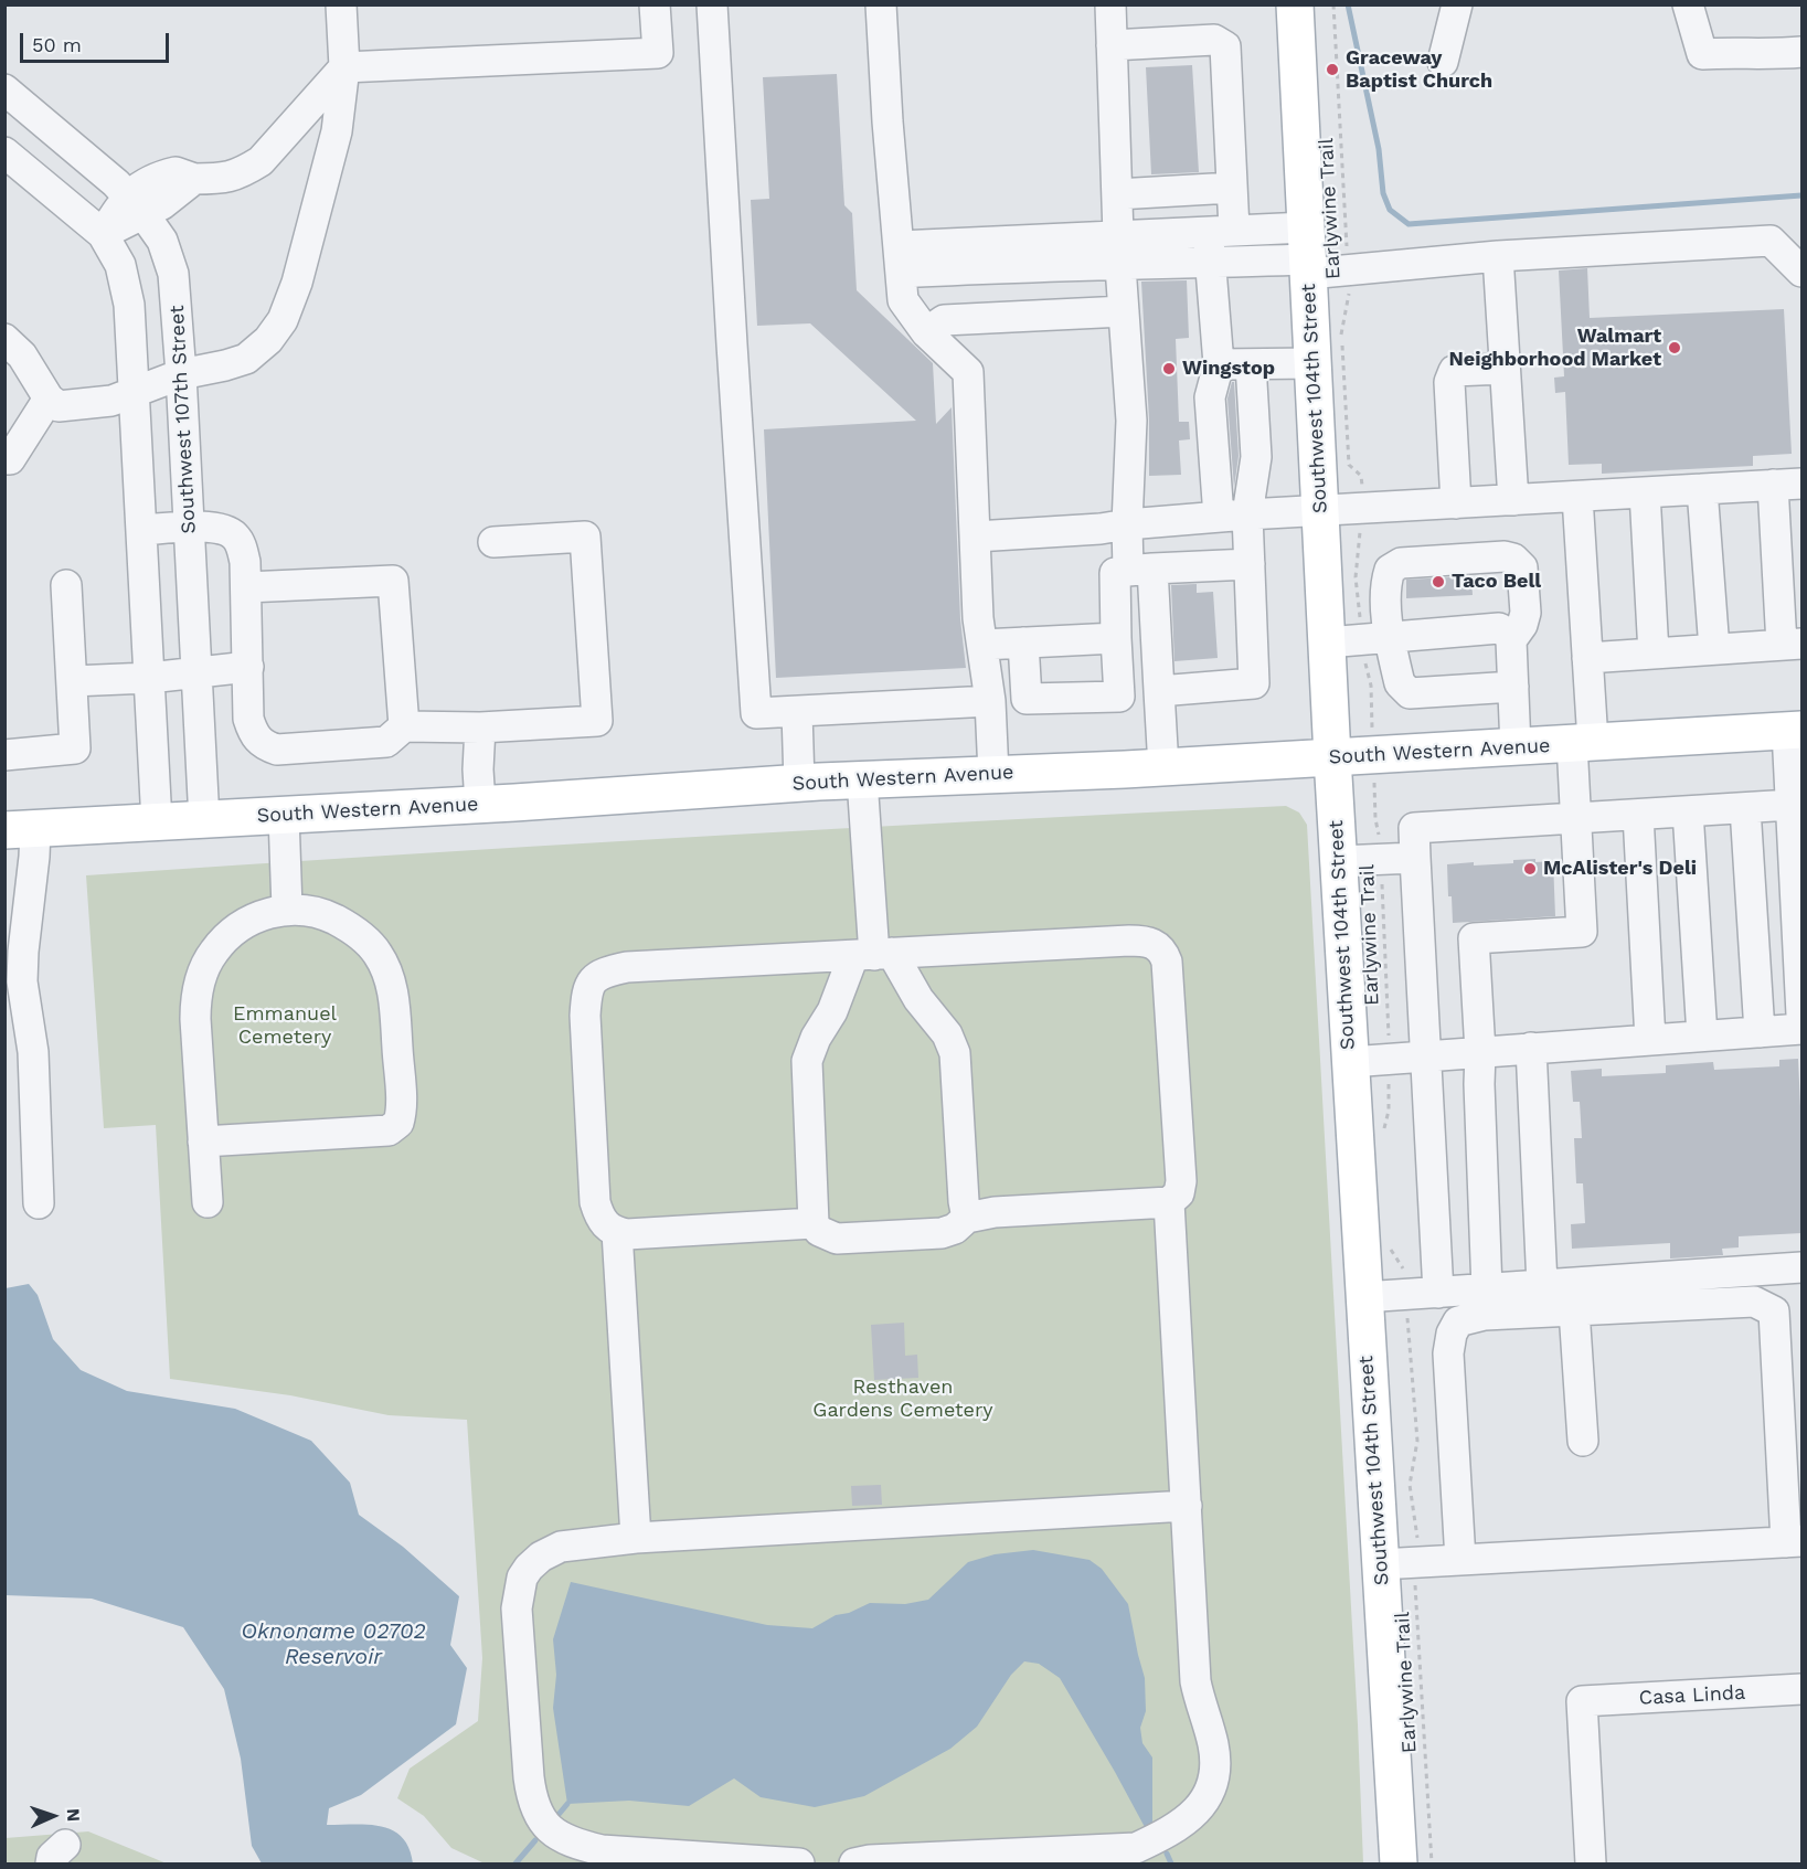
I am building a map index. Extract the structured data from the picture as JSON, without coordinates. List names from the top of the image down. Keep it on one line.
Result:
{"streets":{"main road":["Southwest 104th Street","South Western Avenue"],"street":["Southwest 107th Street","Casa Linda"],"path":["Earlywine Trail"]},"crossings":[["Earlywine Trail","Southwest 104th Street"],["Earlywine Trail","South Western Avenue"],["Southwest 104th Street","South Western Avenue"],["Southwest 107th Street","South Western Avenue"]],"water":["Oknoname 02702 Reservoir"],"parks":["Emmanuel Cemetery","Resthaven Gardens Cemetery"],"places":["Graceway Baptist Church","Walmart Neighborhood Market","Wingstop","Taco Bell","McAlister's Deli"],"scale_bar":"50 m","north":"right"}
